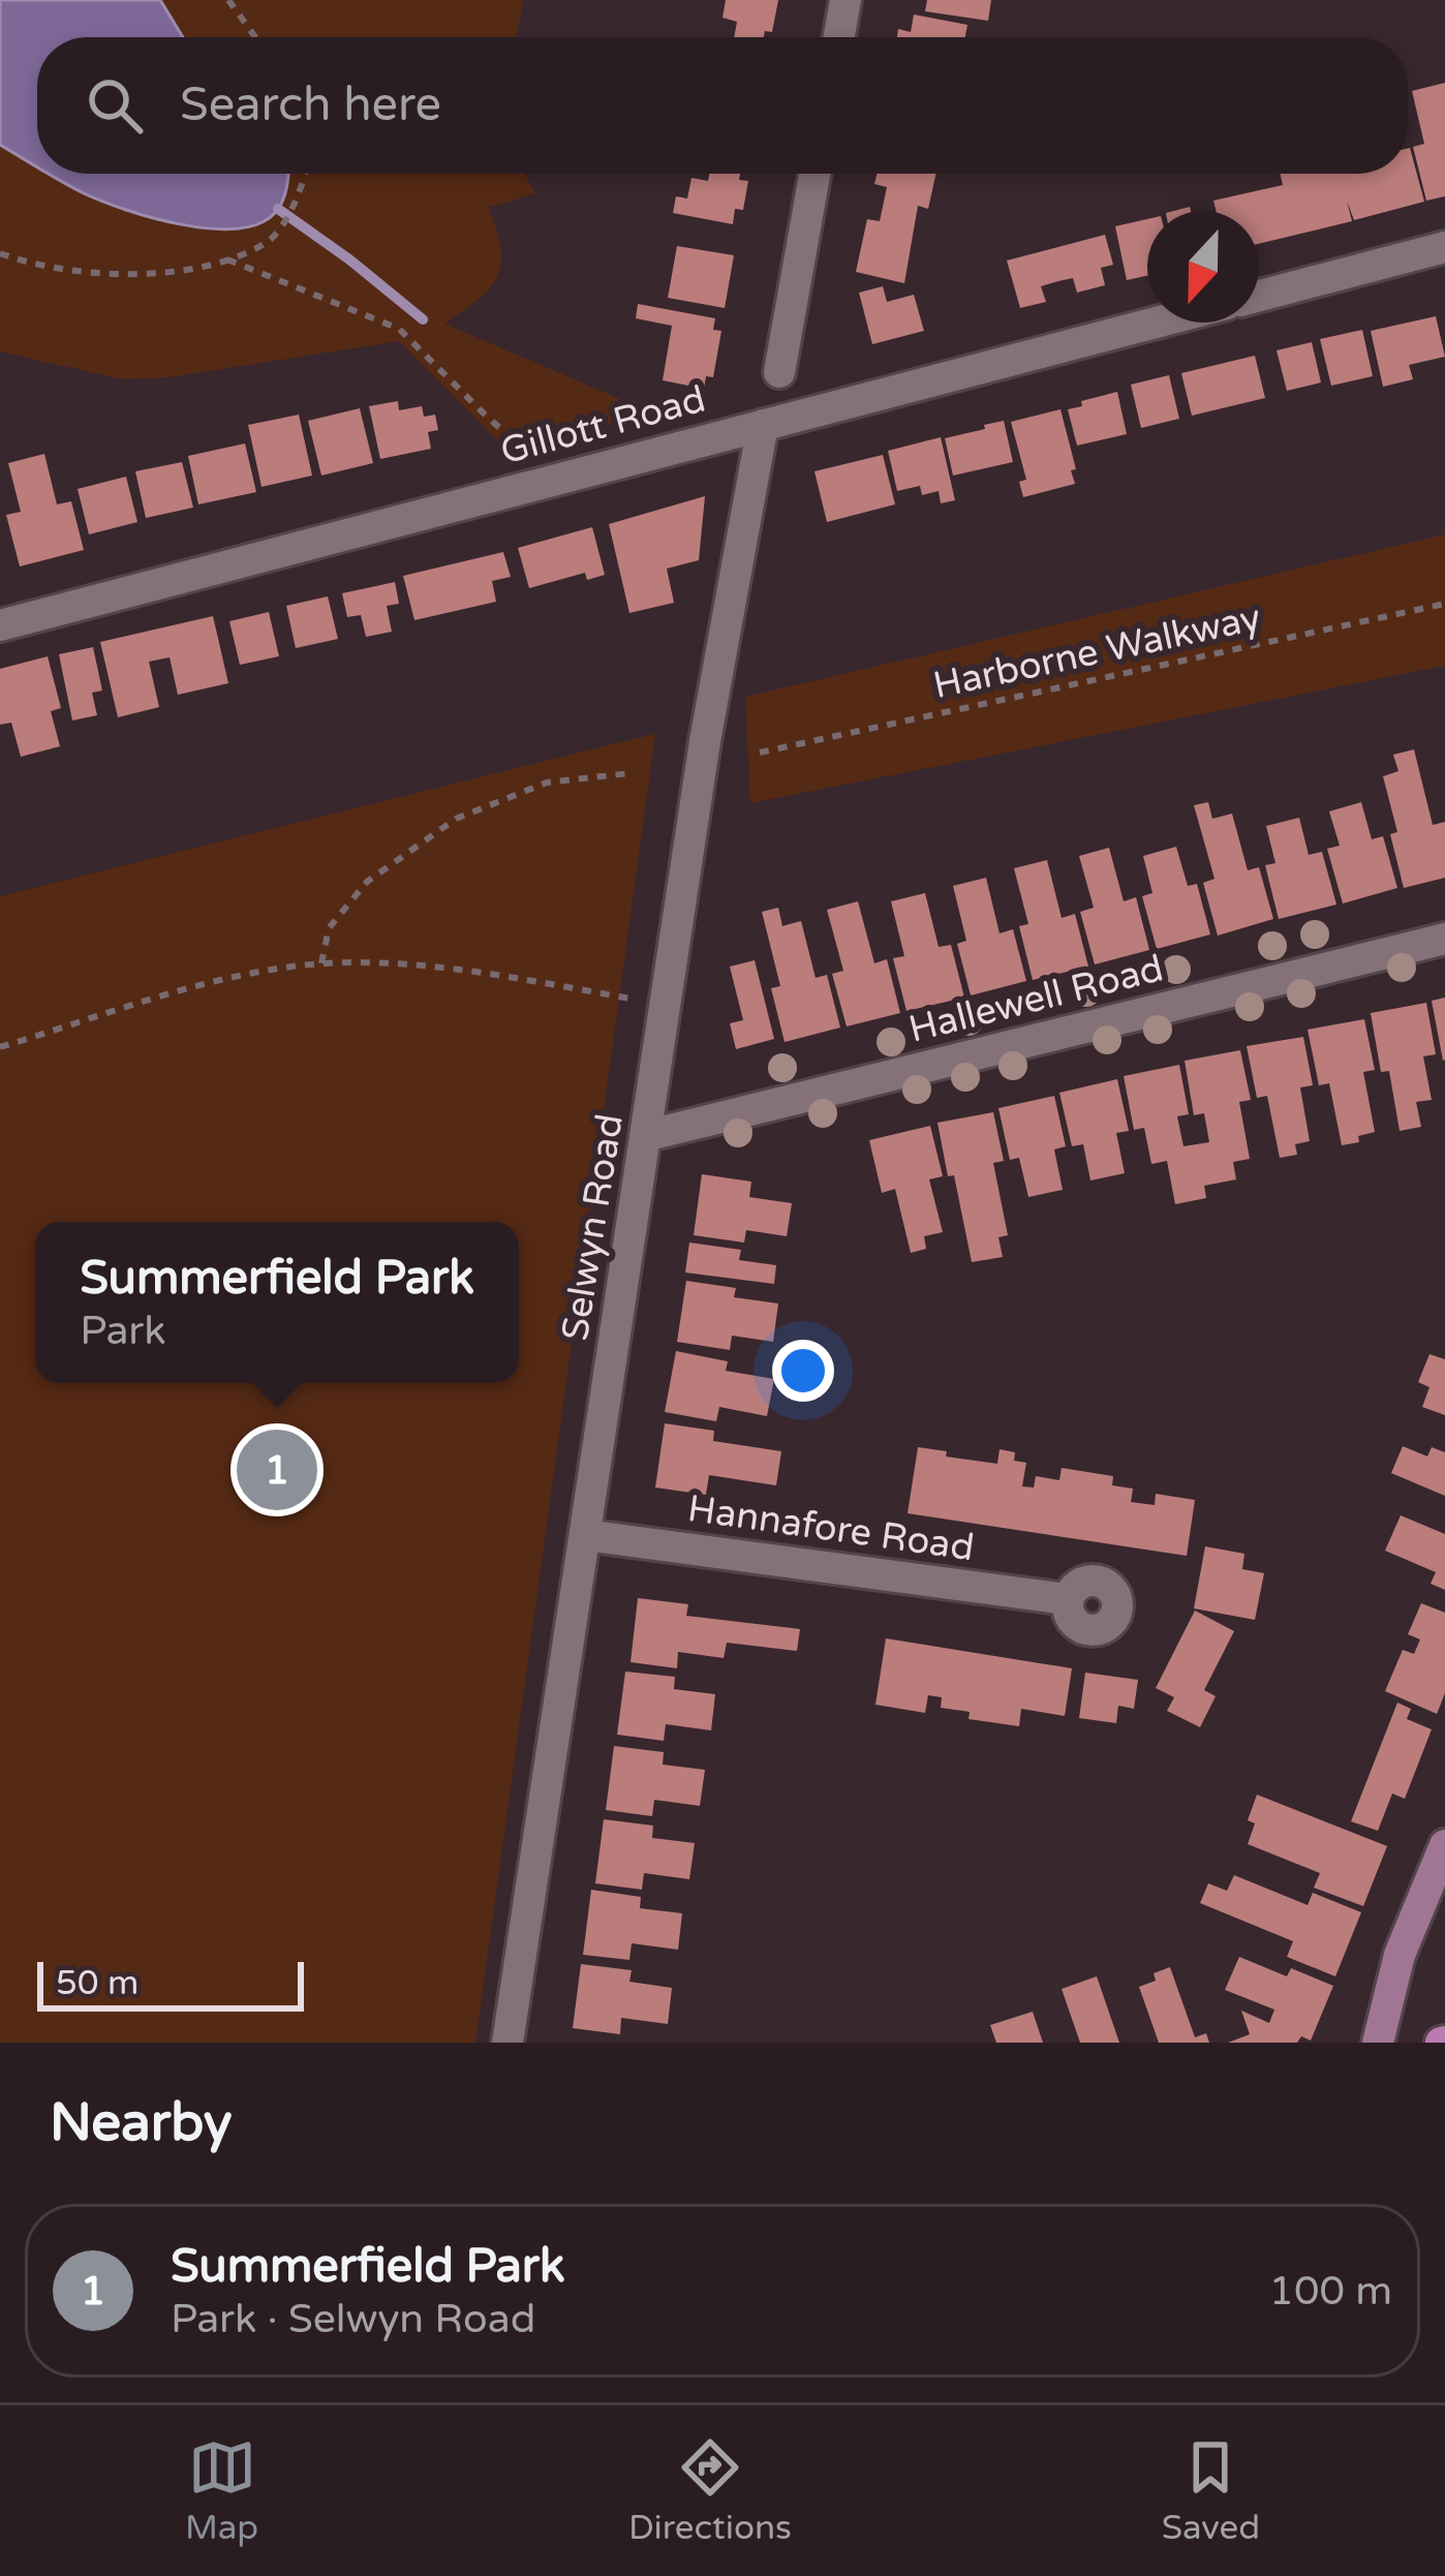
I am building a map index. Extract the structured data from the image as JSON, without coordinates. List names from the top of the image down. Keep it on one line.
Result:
{"streets":{"street":["Gillott Road","Hallewell Road","Selwyn Road","Hannafore Road"],"path":["Harborne Walkway"]},"crossings":[["Gillott Road","Selwyn Road"],["Hallewell Road","Selwyn Road"],["Selwyn Road","Hannafore Road"]],"scale_bar":"50 m","north":"bottom","page":{"search":"Search here","popup":["Summerfield Park","Park"],"pins":"1","scale":"50 m","heading":"Nearby","list":[{"mark":"1","name":"Summerfield Park","note":"Park · Selwyn Road","value":"100 m"}],"nav":["Map","Directions","Saved"]}}
